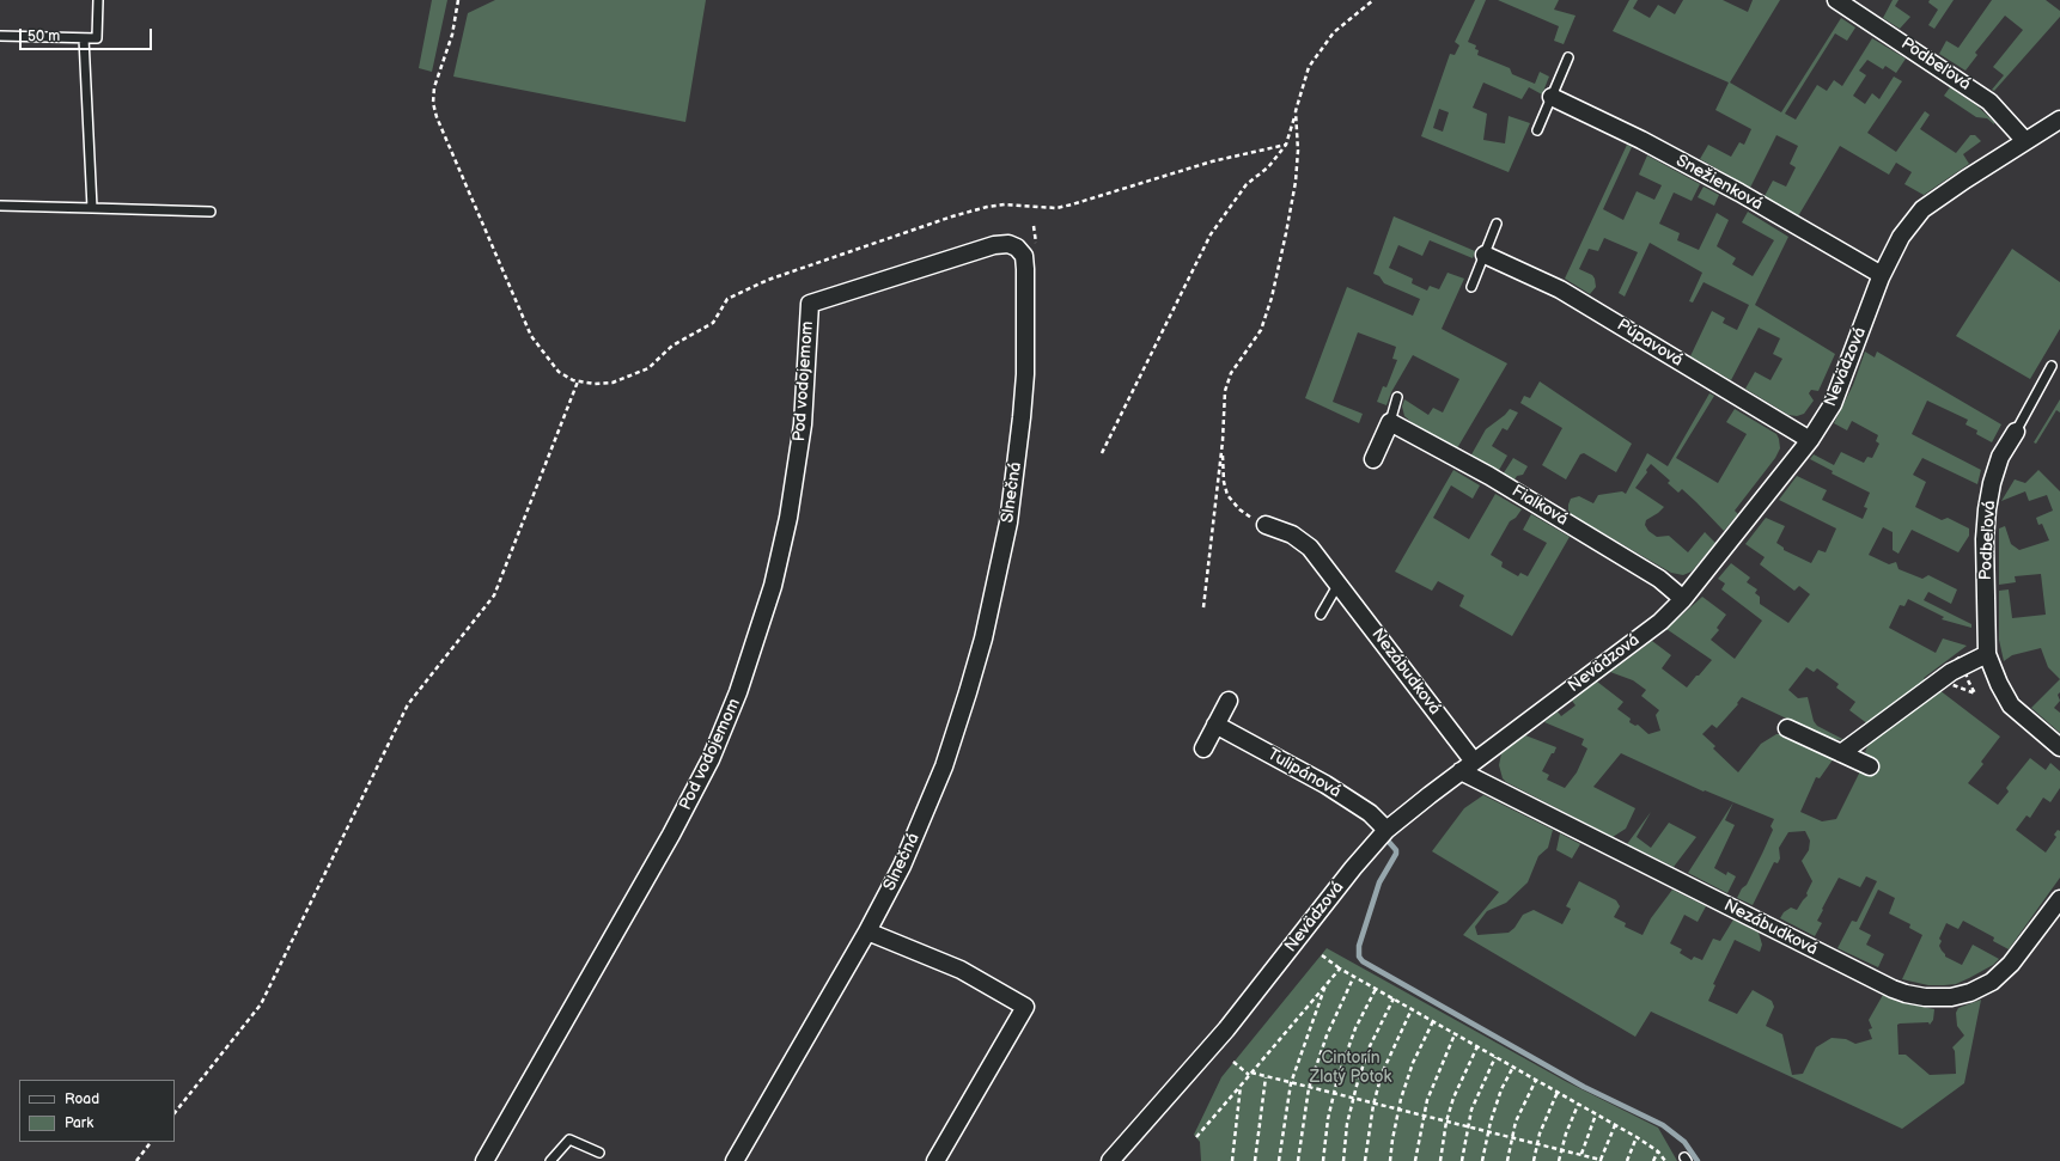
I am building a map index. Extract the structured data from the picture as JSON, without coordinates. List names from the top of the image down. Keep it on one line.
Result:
{"streets":{"street":["Podbeľová","Snežienková","Púpavová","Nevädzová","Pod vodojemom","Slnečná","Fialková","Nezábudková","Tulipánová"]},"crossings":[["Podbeľová","Nevädzová"],["Snežienková","Nevädzová"],["Púpavová","Nevädzová"],["Nevädzová","Fialková"],["Nevädzová","Nezábudková"],["Nevädzová","Tulipánová"],["Pod vodojemom","Slnečná"]],"parks":["Cintorín Zlatý Potok"],"legend":["Road","Park"],"scale_bar":"50 m"}
